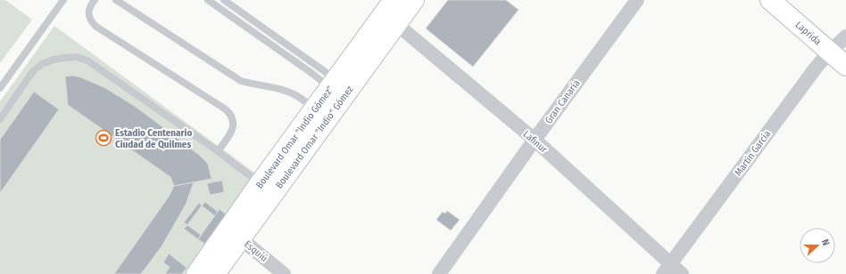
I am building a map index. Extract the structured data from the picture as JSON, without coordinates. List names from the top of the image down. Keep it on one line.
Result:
{"streets":{"main road":["Laprida","Boulevard Omar \"Indio Gómez\"","Boulevard Omar \"Indio\" Gómez"],"street":["Gran Canaria","Lafinur","Martín García","Esquiú"]},"crossings":[["Laprida","Martín García"],["Gran Canaria","Lafinur"],["Boulevard Omar \"Indio Gómez\"","Boulevard Omar \"Indio\" Gómez"],["Boulevard Omar \"Indio Gómez\"","Lafinur"],["Boulevard Omar \"Indio Gómez\"","Esquiú"],["Boulevard Omar \"Indio\" Gómez","Lafinur"],["Boulevard Omar \"Indio\" Gómez","Esquiú"],["Lafinur","Martín García"]],"places":{"sports":["Estadio Centenario Ciudad de Quilmes"]},"north":"right"}
